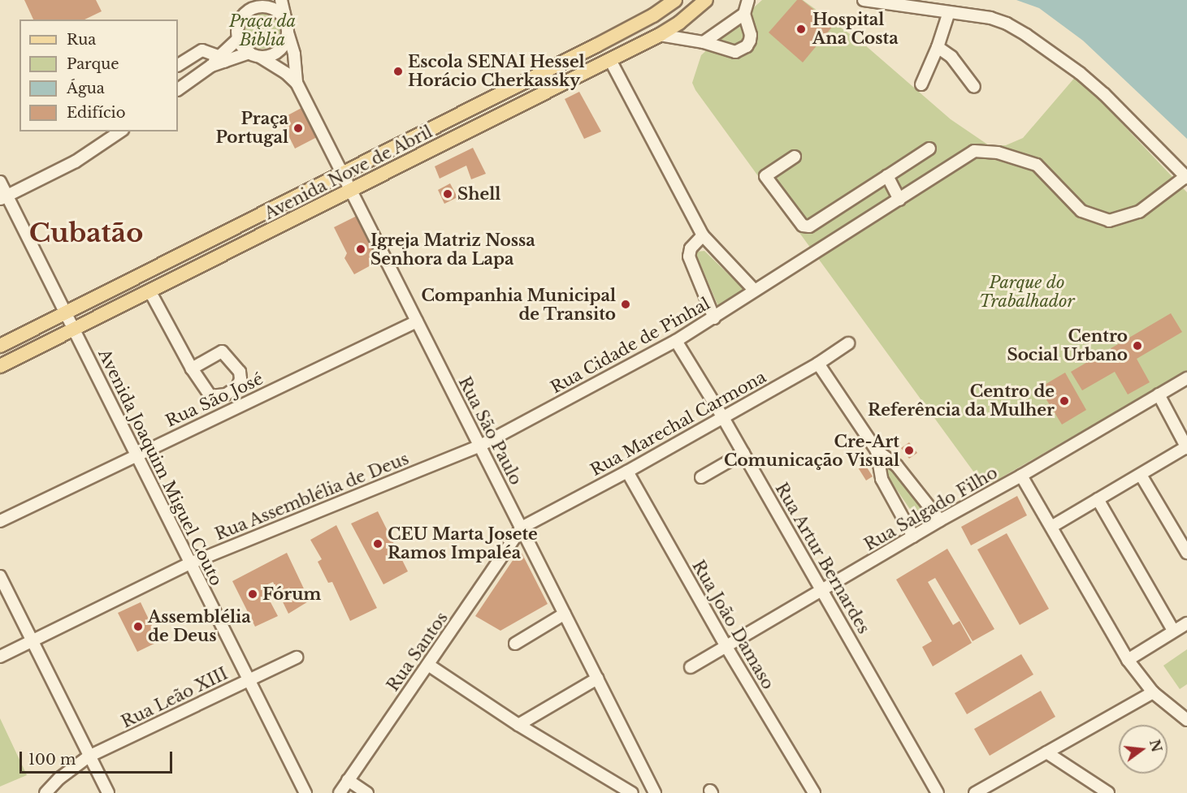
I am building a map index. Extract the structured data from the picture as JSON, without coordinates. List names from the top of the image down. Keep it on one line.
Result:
{"streets":{"main road":["Avenida Nove de Abril"],"street":["Rua Cidade de Pinhal","Rua São José","Rua Marechal Carmona","Rua São Paulo","Avenida Joaquim Miguel Couto","Rua Assemblélia de Deus","Rua Salgado Filho","Rua Artur Bernardes","Rua João Damaso","Rua Santos","Rua Leão XIII"]},"crossings":[["Avenida Nove de Abril","Rua São Paulo"],["Avenida Nove de Abril","Avenida Joaquim Miguel Couto"],["Rua Cidade de Pinhal","Rua São Paulo"],["Rua Cidade de Pinhal","Rua Assemblélia de Deus"],["Rua Cidade de Pinhal","Rua Artur Bernardes"],["Rua São José","Rua São Paulo"],["Rua São José","Avenida Joaquim Miguel Couto"],["Rua Marechal Carmona","Rua São Paulo"],["Rua Marechal Carmona","Rua Artur Bernardes"],["Rua Marechal Carmona","Rua João Damaso"],["Rua Marechal Carmona","Rua Santos"],["Rua São Paulo","Rua Assemblélia de Deus"],["Rua São Paulo","Rua Santos"],["Avenida Joaquim Miguel Couto","Rua Assemblélia de Deus"],["Avenida Joaquim Miguel Couto","Rua Leão XIII"],["Rua Salgado Filho","Rua Artur Bernardes"],["Rua Salgado Filho","Rua João Damaso"]],"districts":["Cubatão"],"parks":["Praça da Biblia","Parque do Trabalhador"],"places":["Hospital Ana Costa","Escola SENAI Hessel Horácio Cherkassky","Praça Portugal","Shell","Igreja Matriz Nossa Senhora da Lapa","Companhia Municipal de Transito","Centro Social Urbano","Centro de Referência da Mulher","Cre-Art Comunicação Visual","CEU Marta Josete Ramos Impaléa","Fórum","Assemblélia de Deus"],"legend":["Rua","Parque","Água","Edifício"],"scale_bar":"100 m","north":"right"}
